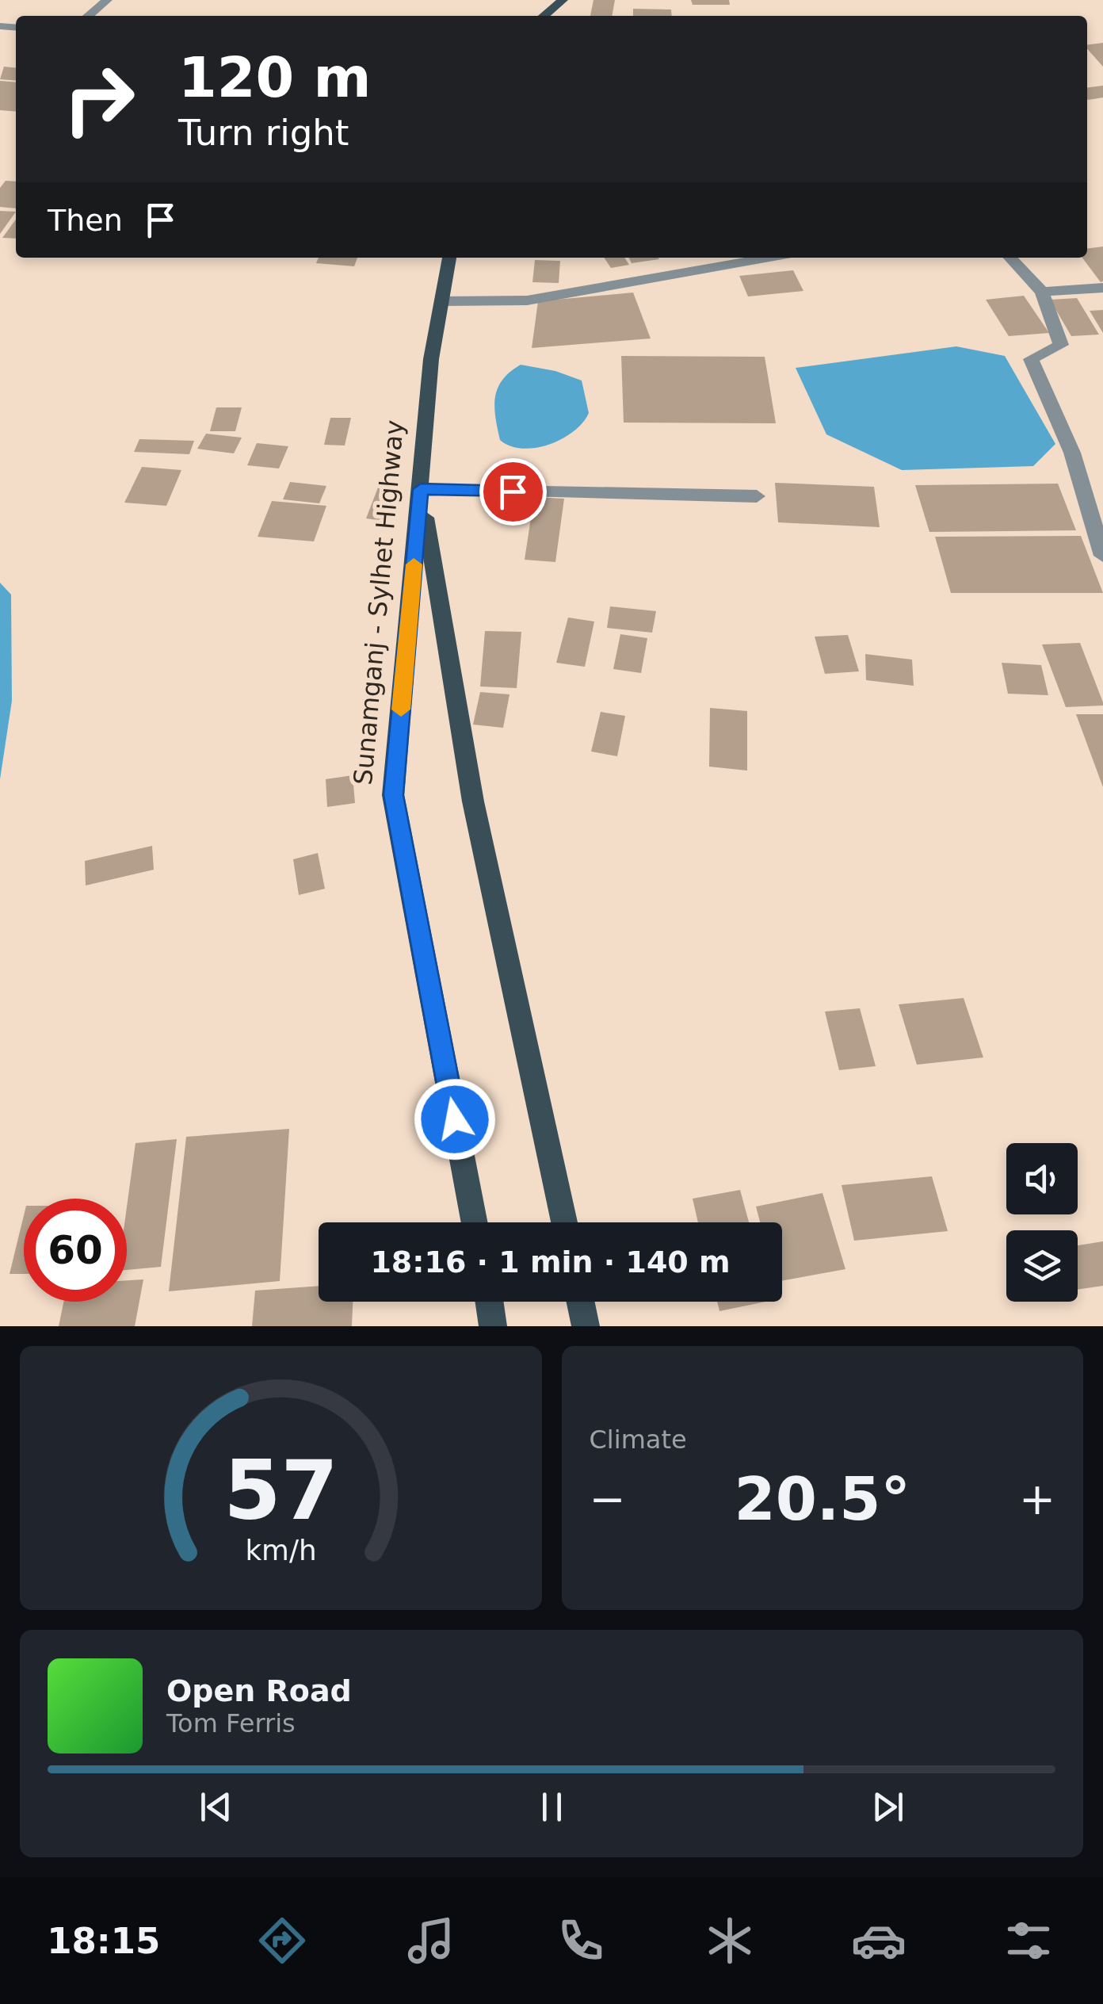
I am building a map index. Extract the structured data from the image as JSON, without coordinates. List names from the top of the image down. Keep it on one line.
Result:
{"streets":{"main road":["Sunamganj - Sylhet Highway"]},"page":{"turn":["120 m","Turn right"],"then":"Then","limit":"60","trip":"18:16 · 1 min · 140 m","tile":"Climate","heat":["−","20.5°","+"],"song":["Open Road","Tom Ferris"],"tabs":"18:15","gauge":["57","km/h"]}}
